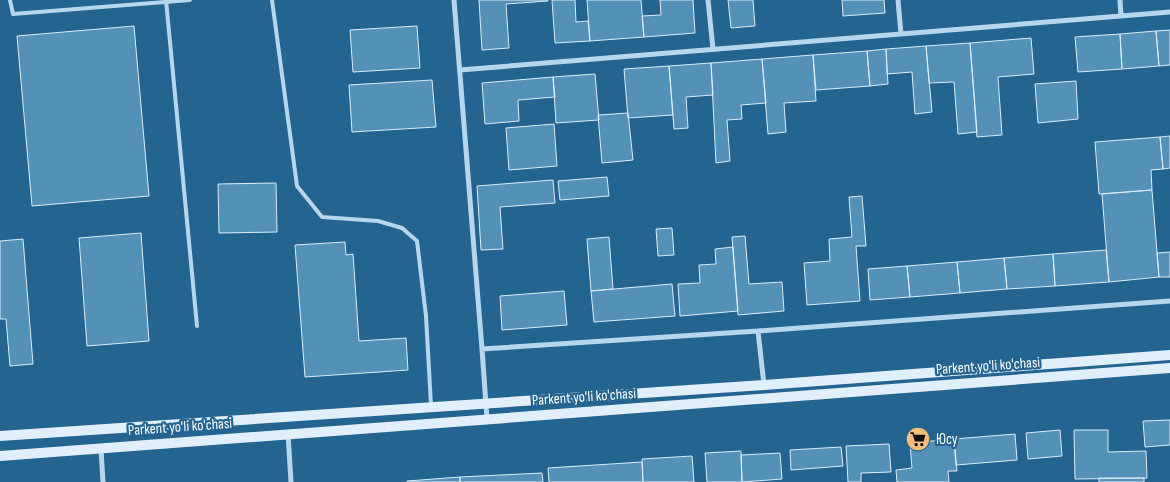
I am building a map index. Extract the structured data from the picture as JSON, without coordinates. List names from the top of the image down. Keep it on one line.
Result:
{"streets":{"street":["Parkent yo'li ko'chasi"]},"places":{"supermarket":["Юсу"]}}
